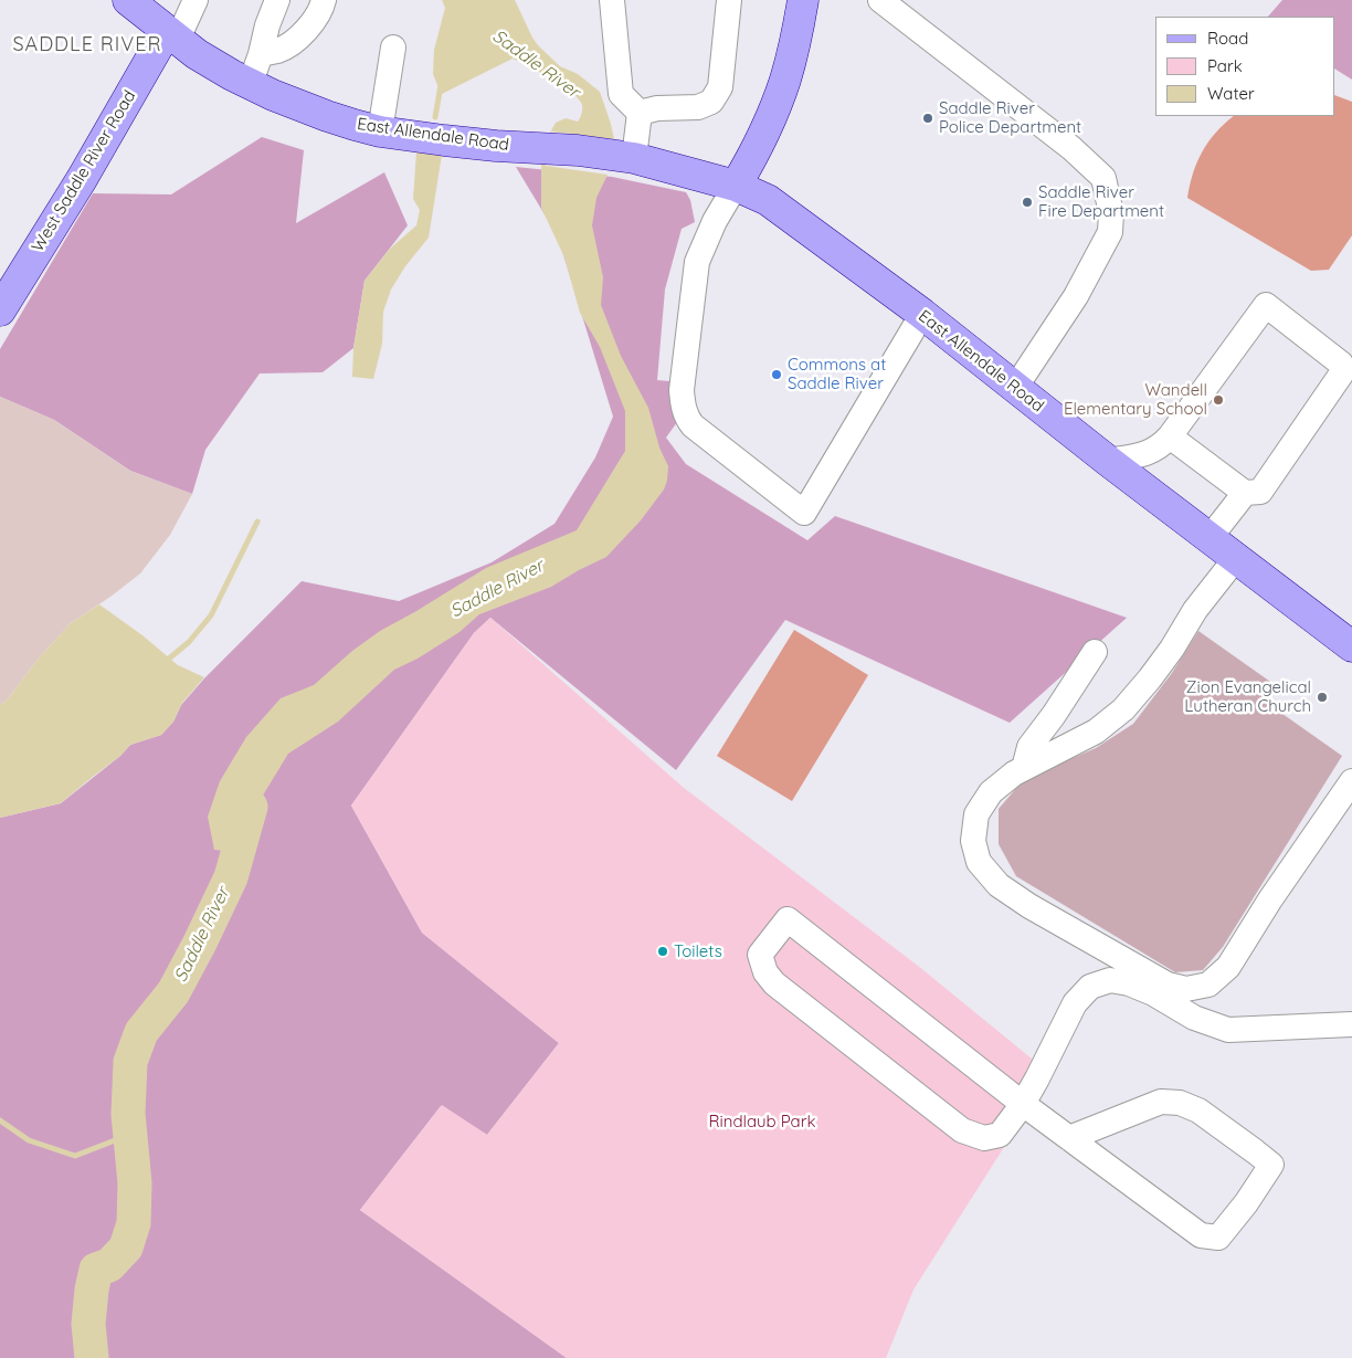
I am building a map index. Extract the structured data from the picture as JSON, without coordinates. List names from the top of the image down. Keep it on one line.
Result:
{"streets":{"main road":["East Allendale Road","West Saddle River Road"]},"crossings":[["East Allendale Road","West Saddle River Road"]],"districts":["SADDLE RIVER"],"water":["Saddle River"],"parks":["Rindlaub Park"],"places":["Saddle River Police Department","Saddle River Fire Department","Commons at Saddle River","Wandell Elementary School","Zion Evangelical Lutheran Church","Toilets"],"legend":["Road","Park","Water"]}
